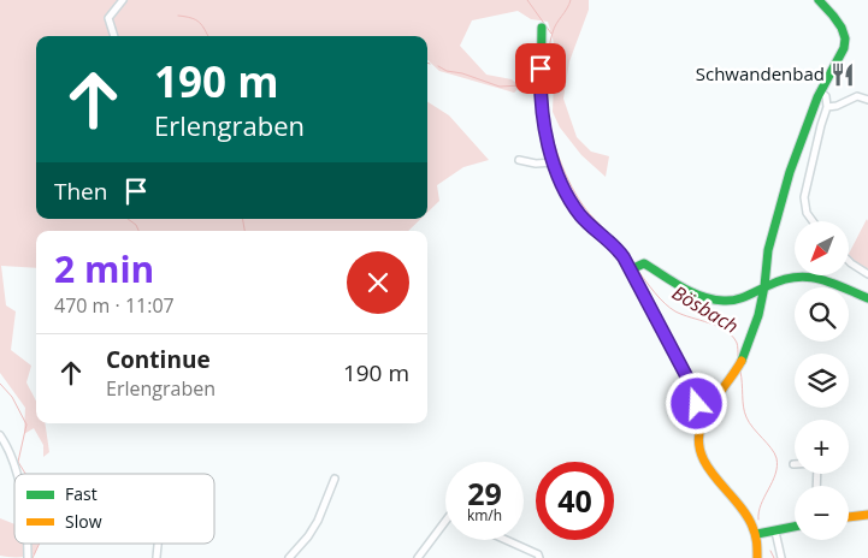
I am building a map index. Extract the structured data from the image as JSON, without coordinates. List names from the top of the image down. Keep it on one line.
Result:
{"water":["Bösbach"],"places":{"restaurant":["Schwandenbad"]},"legend":["Fast","Slow"],"north":"bottom left","page":{"turn":["190 m","Erlengraben"],"then":"Then","map_buttons":["+","−"],"heading":["2 min","470 m · 11:07"],"list":[{"name":"Continue","note":"Erlengraben","value":"190 m"}],"speed":"29 km/h","limit":"40"}}
